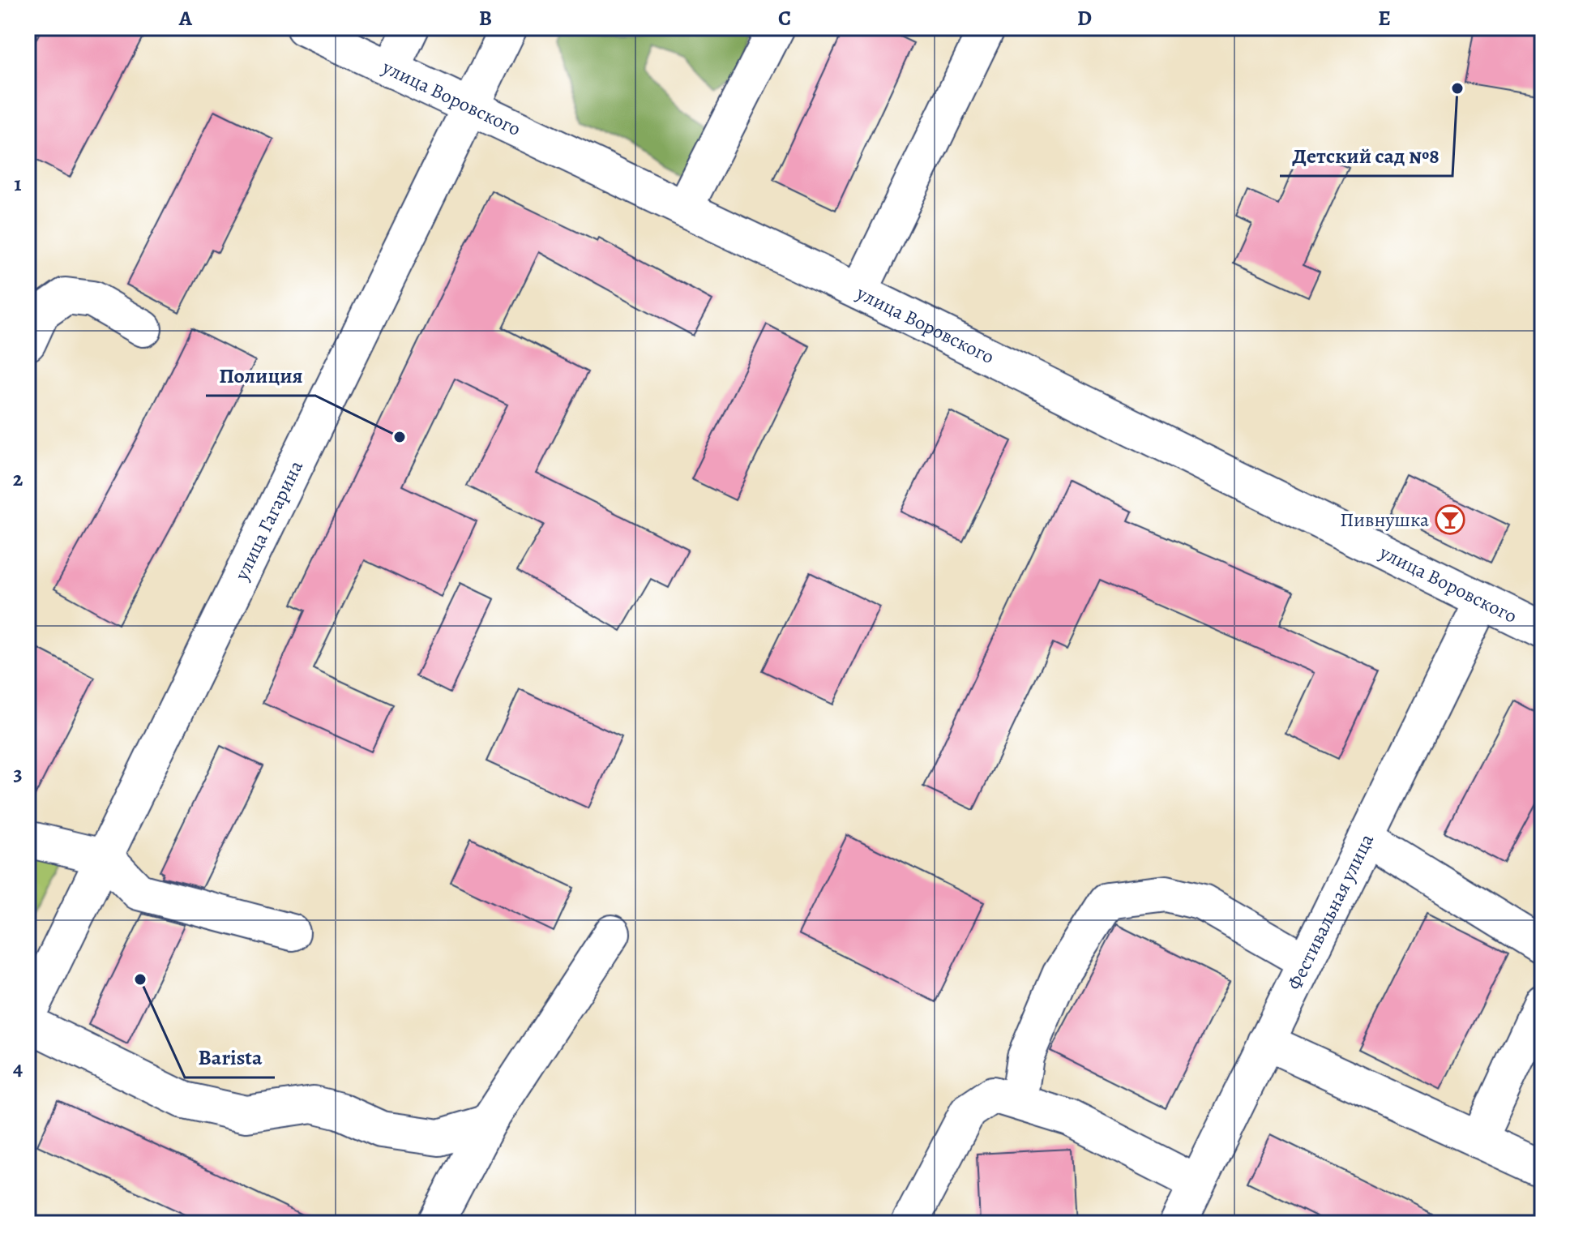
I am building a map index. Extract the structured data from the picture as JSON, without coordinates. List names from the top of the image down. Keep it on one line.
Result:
{"streets":{"street":["улица Воровского","улица Гагарина","Фестивальная улица"]},"crossings":[["улица Воровского","улица Гагарина"],["улица Воровского","Фестивальная улица"]],"places":{"other":["Детский сад №8","Полиция","Barista"],"bar":["Пивнушка"]},"grid":{"columns":["A","B","C","D","E"],"rows":["1","2","3","4"]}}
